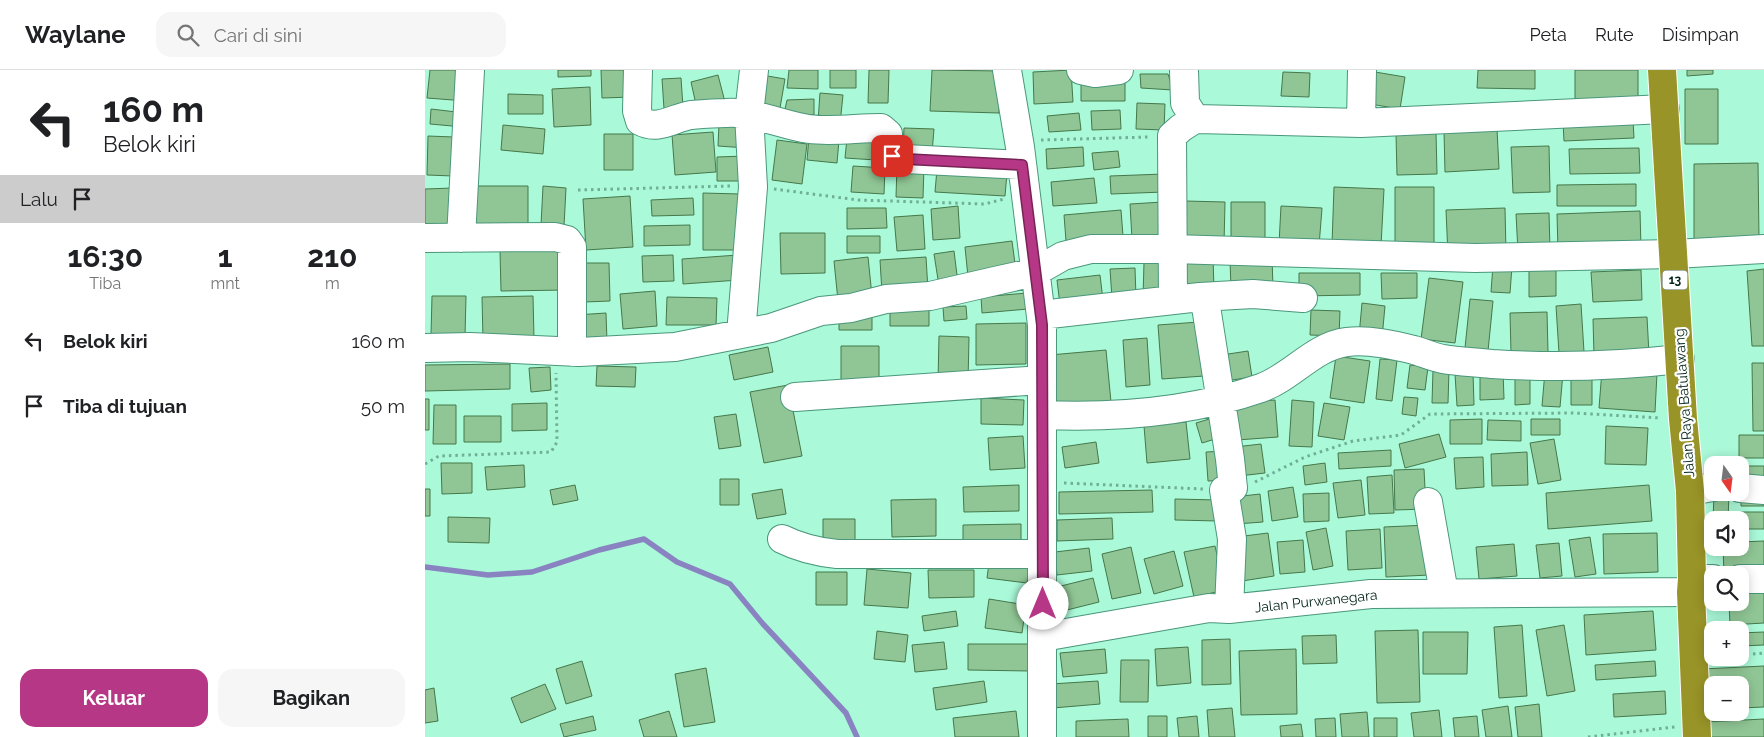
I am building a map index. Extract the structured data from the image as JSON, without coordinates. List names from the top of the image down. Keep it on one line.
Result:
{"streets":{"highway":["13","Jalan Raya Batulawang"],"street":["Jalan Purwanegara"]},"crossings":[["Jalan Raya Batulawang","Jalan Purwanegara"]],"north":"bottom","page":{"header":"Waylane","search":"Cari di sini","nav":["Peta","Rute","Disimpan"],"turn":["160 m","Belok kiri"],"then":"Lalu","eta":["16:30","Tiba","1","mnt","210","m"],"list":[{"name":"Belok kiri","value":"160 m"},{"name":"Tiba di tujuan","value":"50 m"}],"map_buttons":["+","−"],"buttons":["Keluar","Bagikan"]}}
